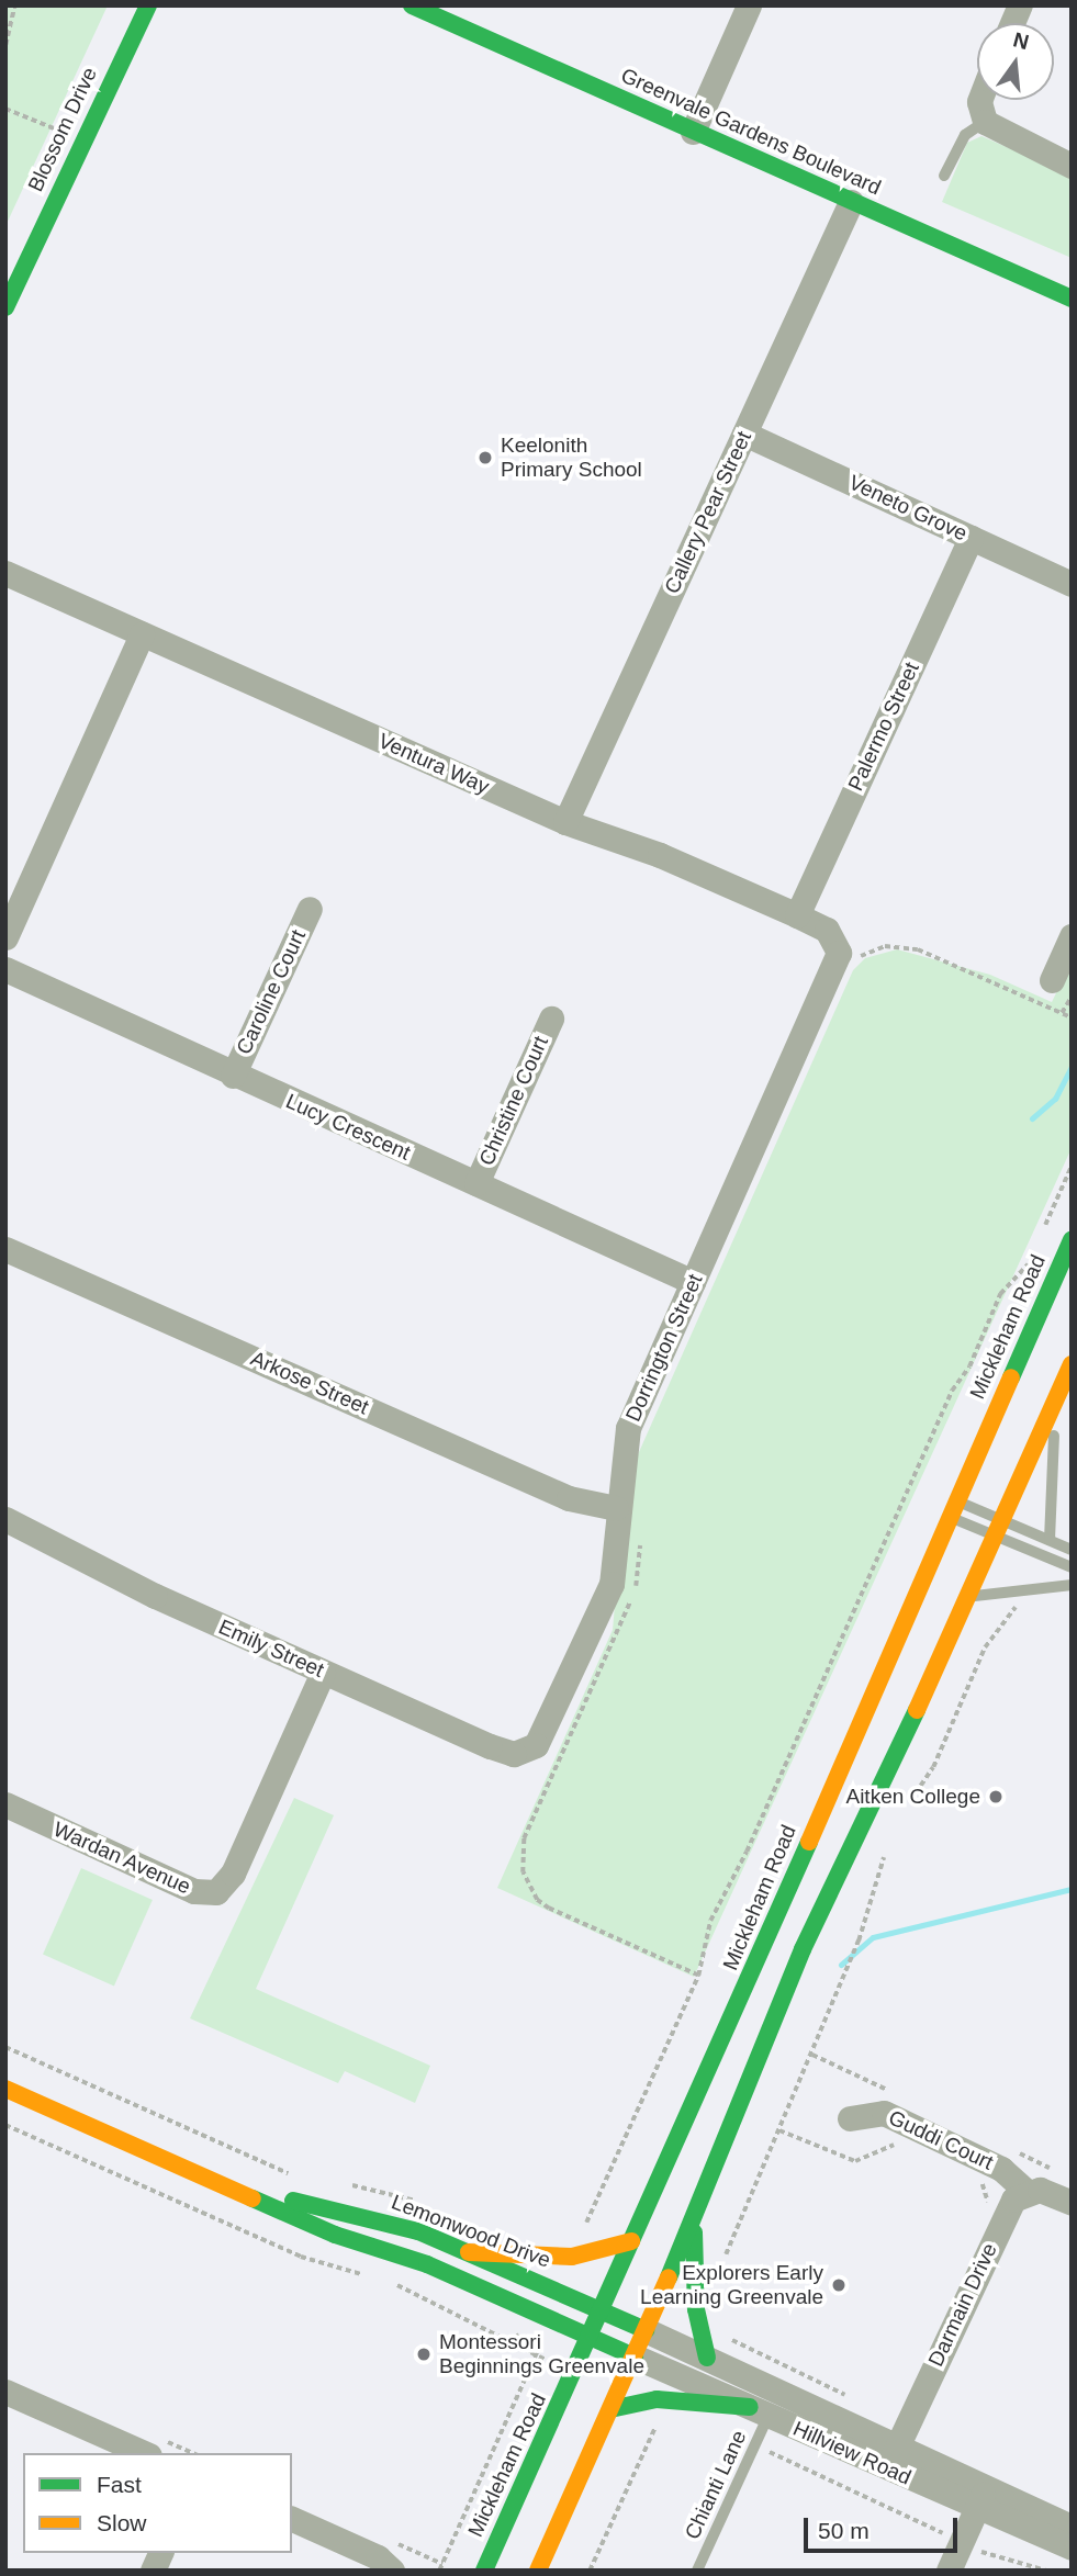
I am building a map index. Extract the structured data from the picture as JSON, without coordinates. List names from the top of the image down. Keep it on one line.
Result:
{"streets":{"main road":["Blossom Drive","Greenvale Gardens Boulevard","Mickleham Road","Lemonwood Drive"],"street":["Veneto Grove","Callery Pear Street","Palermo Street","Ventura Way","Caroline Court","Christine Court","Lucy Crescent","Dorrington Street","Arkose Street","Emily Street","Wardan Avenue","Guddi Court","Darmain Drive","Hillview Road"],"lane":["Chianti Lane"]},"crossings":[["Greenvale Gardens Boulevard","Callery Pear Street"],["Veneto Grove","Callery Pear Street"],["Veneto Grove","Palermo Street"],["Callery Pear Street","Ventura Way"],["Palermo Street","Ventura Way"],["Ventura Way","Dorrington Street"],["Caroline Court","Lucy Crescent"],["Christine Court","Lucy Crescent"],["Lucy Crescent","Dorrington Street"],["Mickleham Road","Lemonwood Drive"],["Dorrington Street","Arkose Street"],["Dorrington Street","Emily Street"],["Emily Street","Wardan Avenue"],["Guddi Court","Darmain Drive"],["Lemonwood Drive","Hillview Road"],["Darmain Drive","Hillview Road"],["Hillview Road","Chianti Lane"]],"places":["Keelonith Primary School","Aitken College","Explorers Early Learning Greenvale","Montessori Beginnings Greenvale"],"legend":["Fast","Slow"],"scale_bar":"50 m","north":"top"}
